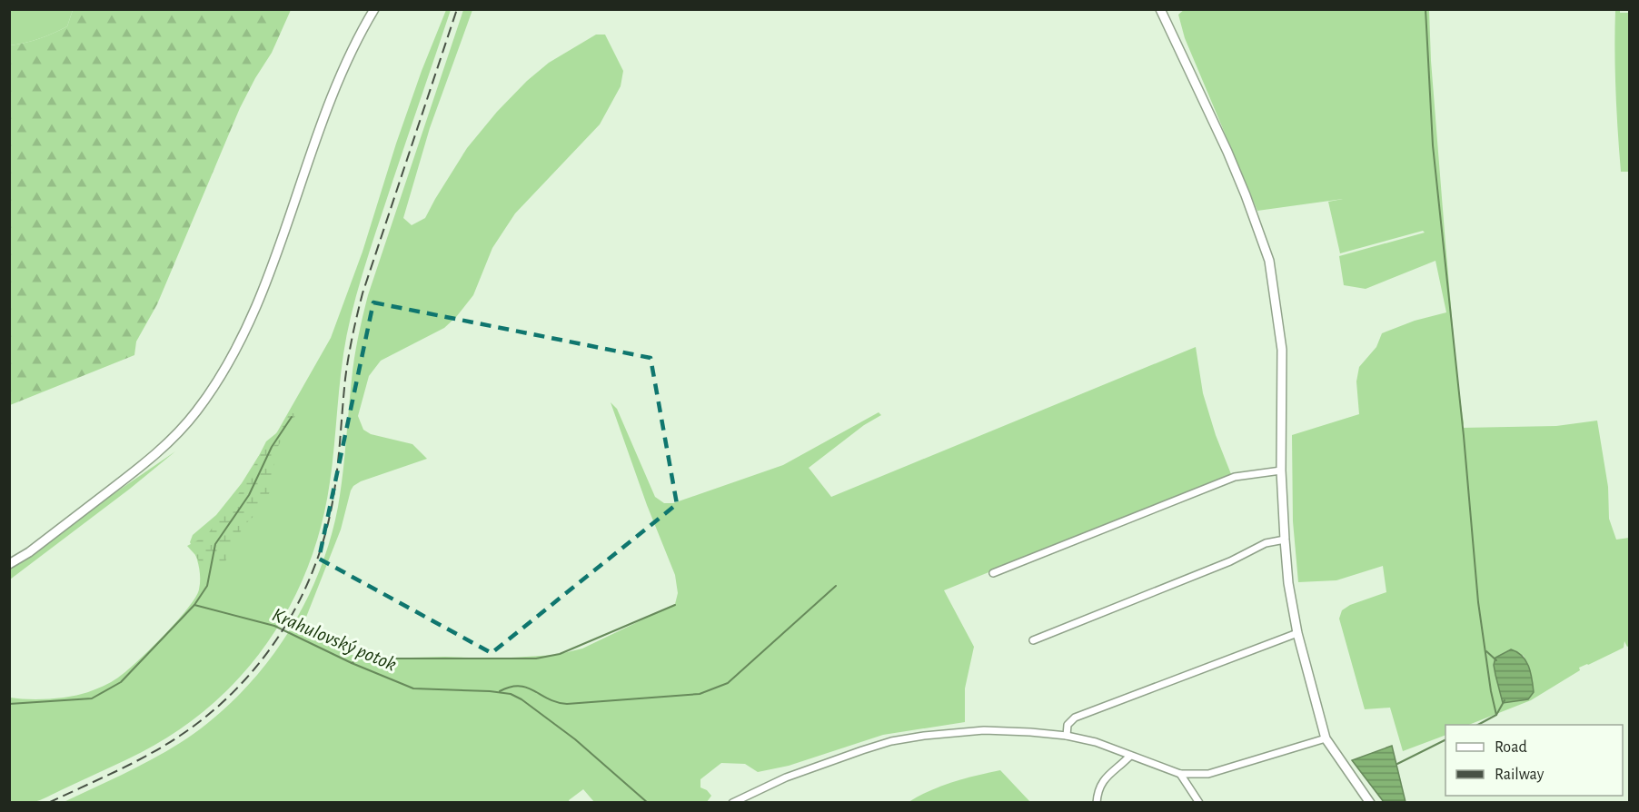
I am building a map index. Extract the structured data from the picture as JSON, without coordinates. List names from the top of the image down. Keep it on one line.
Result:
{"water":["Krahulovský potok"],"legend":["Road","Railway"]}
